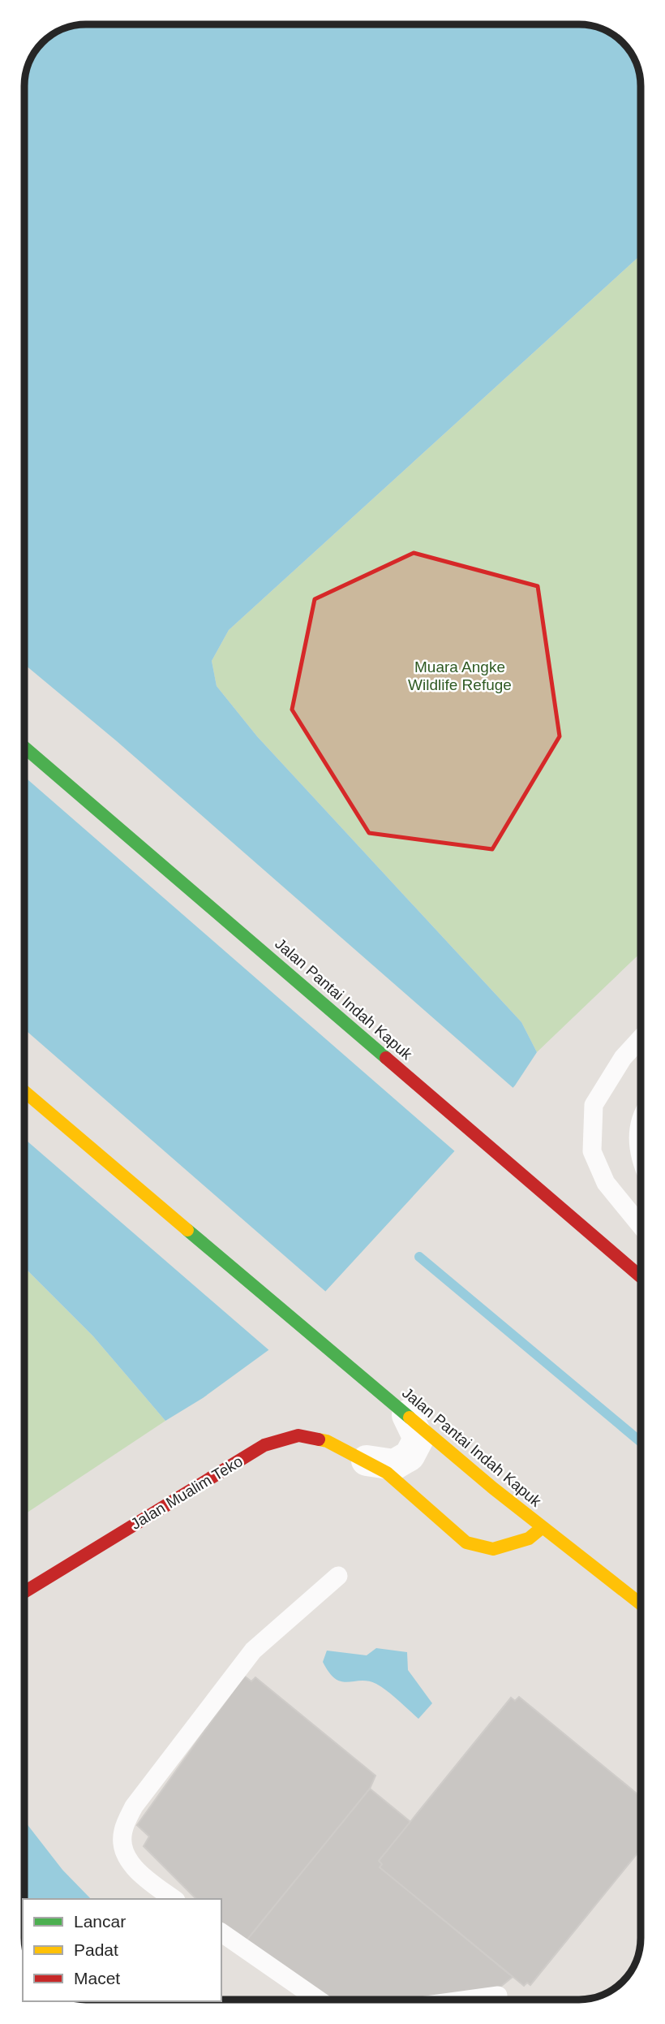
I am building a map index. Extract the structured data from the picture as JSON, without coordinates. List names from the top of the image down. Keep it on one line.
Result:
{"streets":{"main road":["Jalan Pantai Indah Kapuk","Jalan Mualim Teko"]},"crossings":[["Jalan Pantai Indah Kapuk","Jalan Mualim Teko"]],"parks":["Muara Angke Wildlife Refuge"],"legend":["Lancar","Padat","Macet"]}
